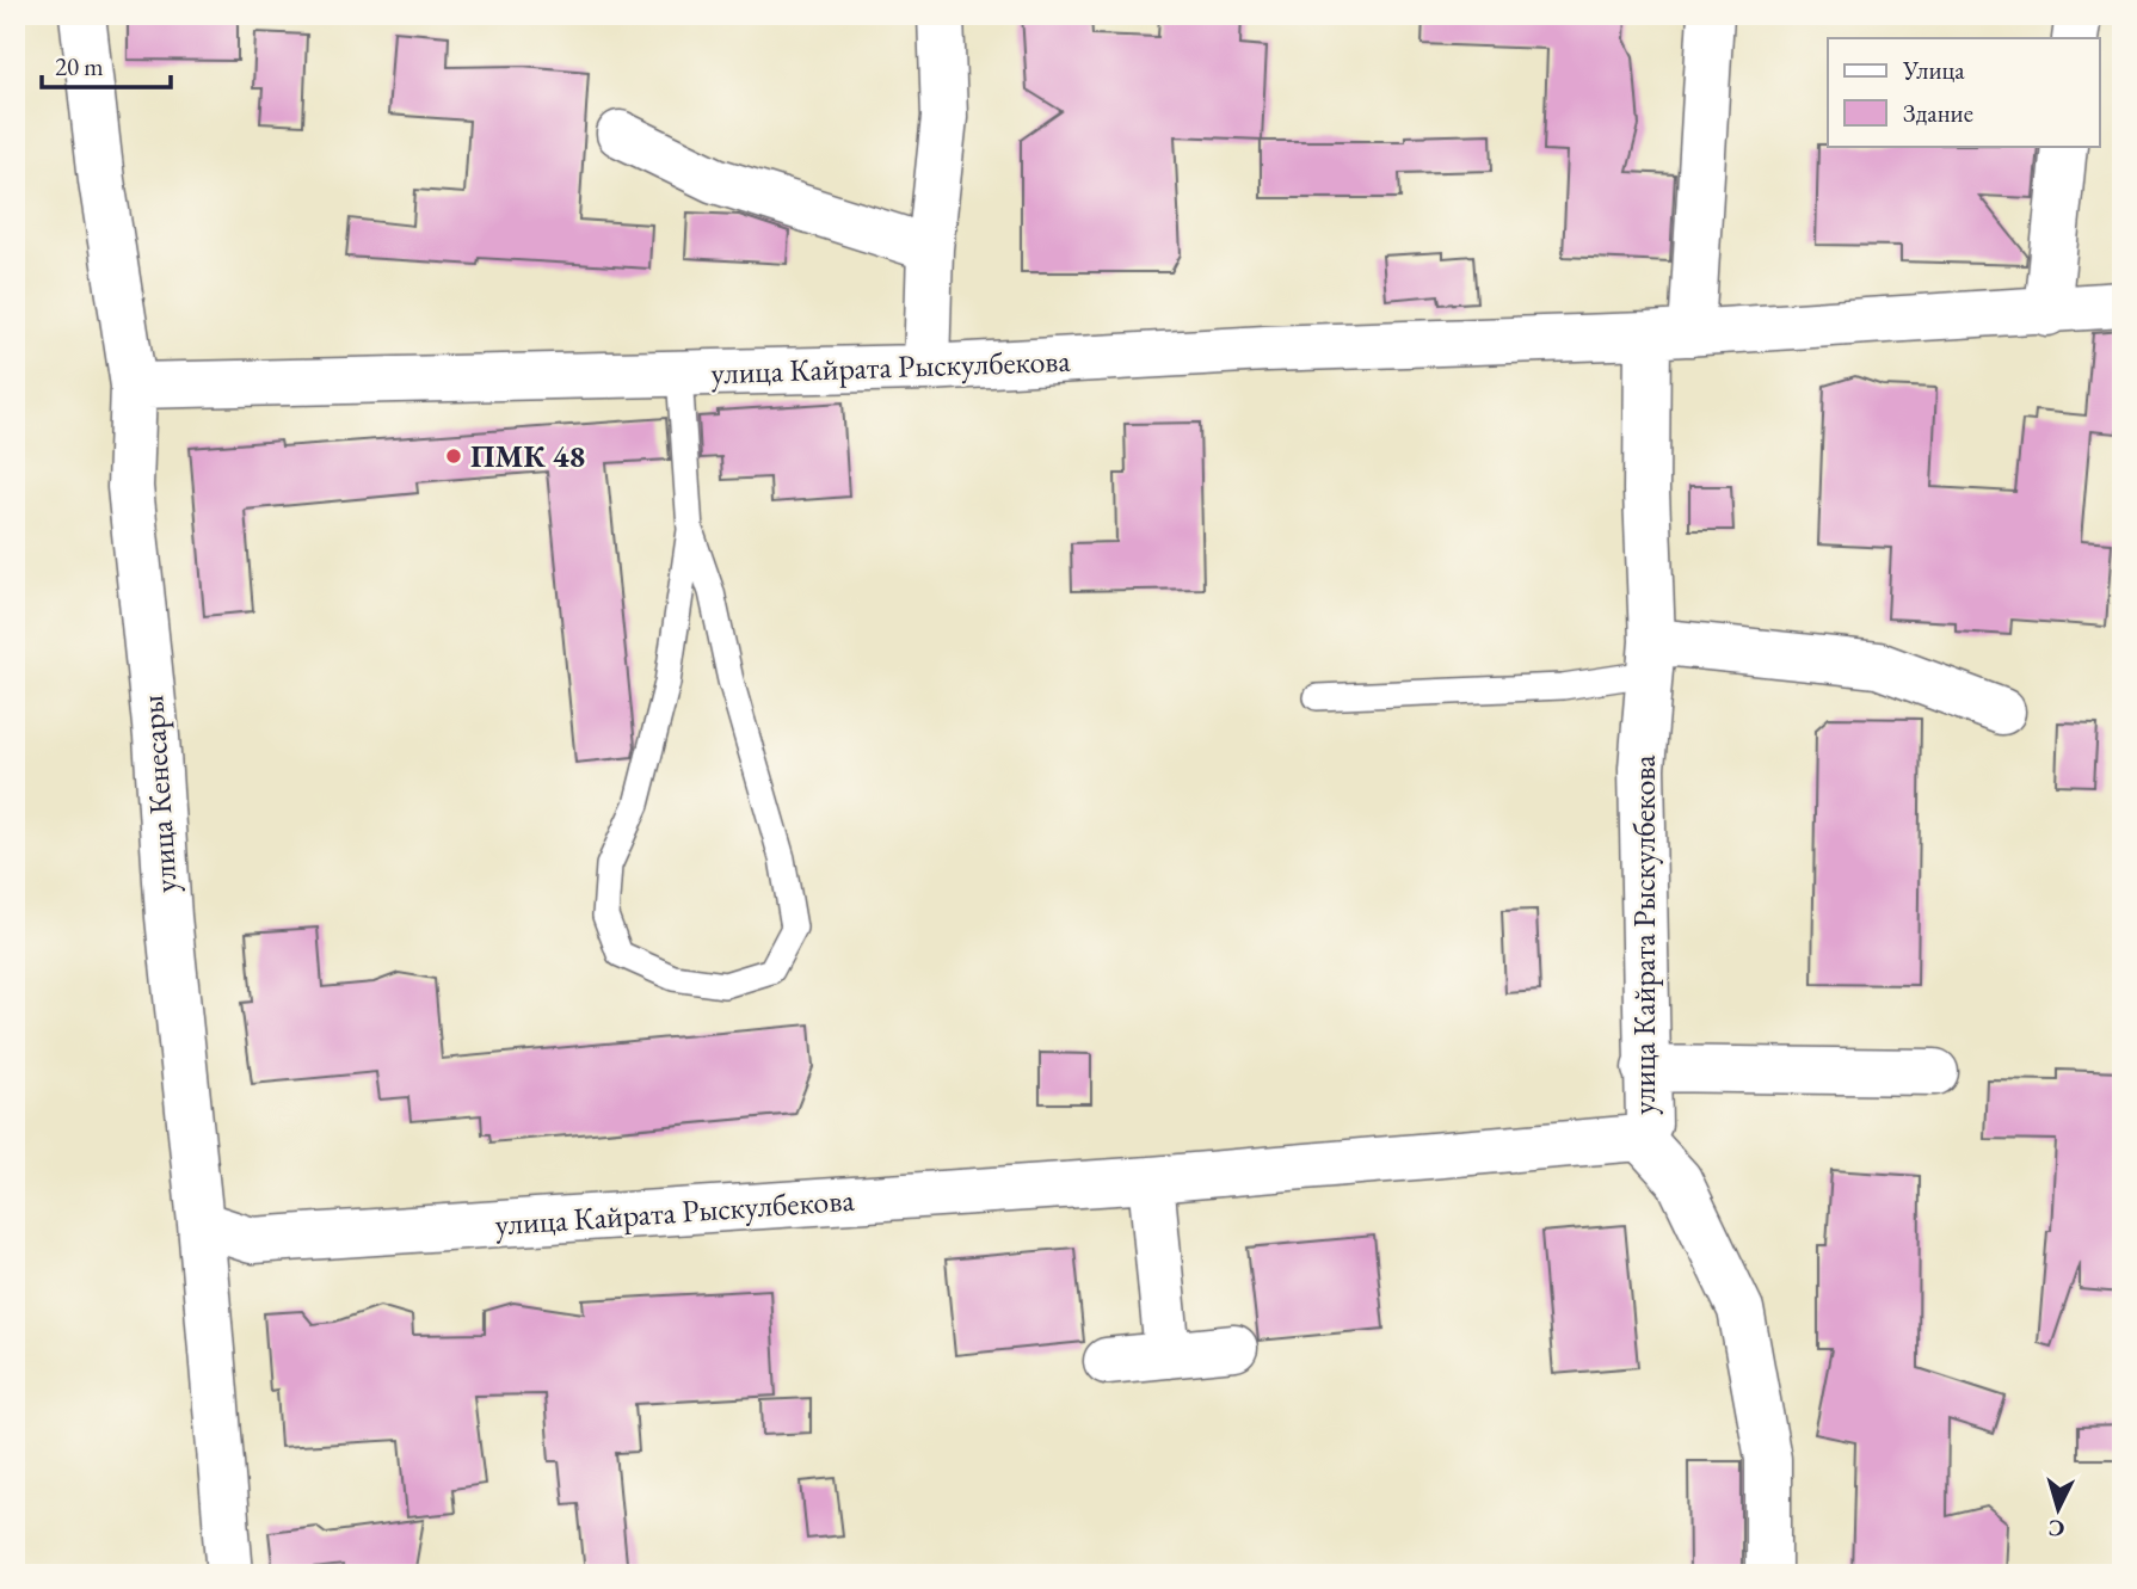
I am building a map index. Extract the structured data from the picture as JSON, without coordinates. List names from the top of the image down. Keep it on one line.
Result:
{"streets":{"street":["улица Кайрата Рыскулбекова","улица Кенесары"]},"crossings":[["улица Кайрата Рыскулбекова","улица Кенесары"]],"places":["ПМК 48"],"legend":["Улица","Здание"],"scale_bar":"20 m","north":"bottom"}
